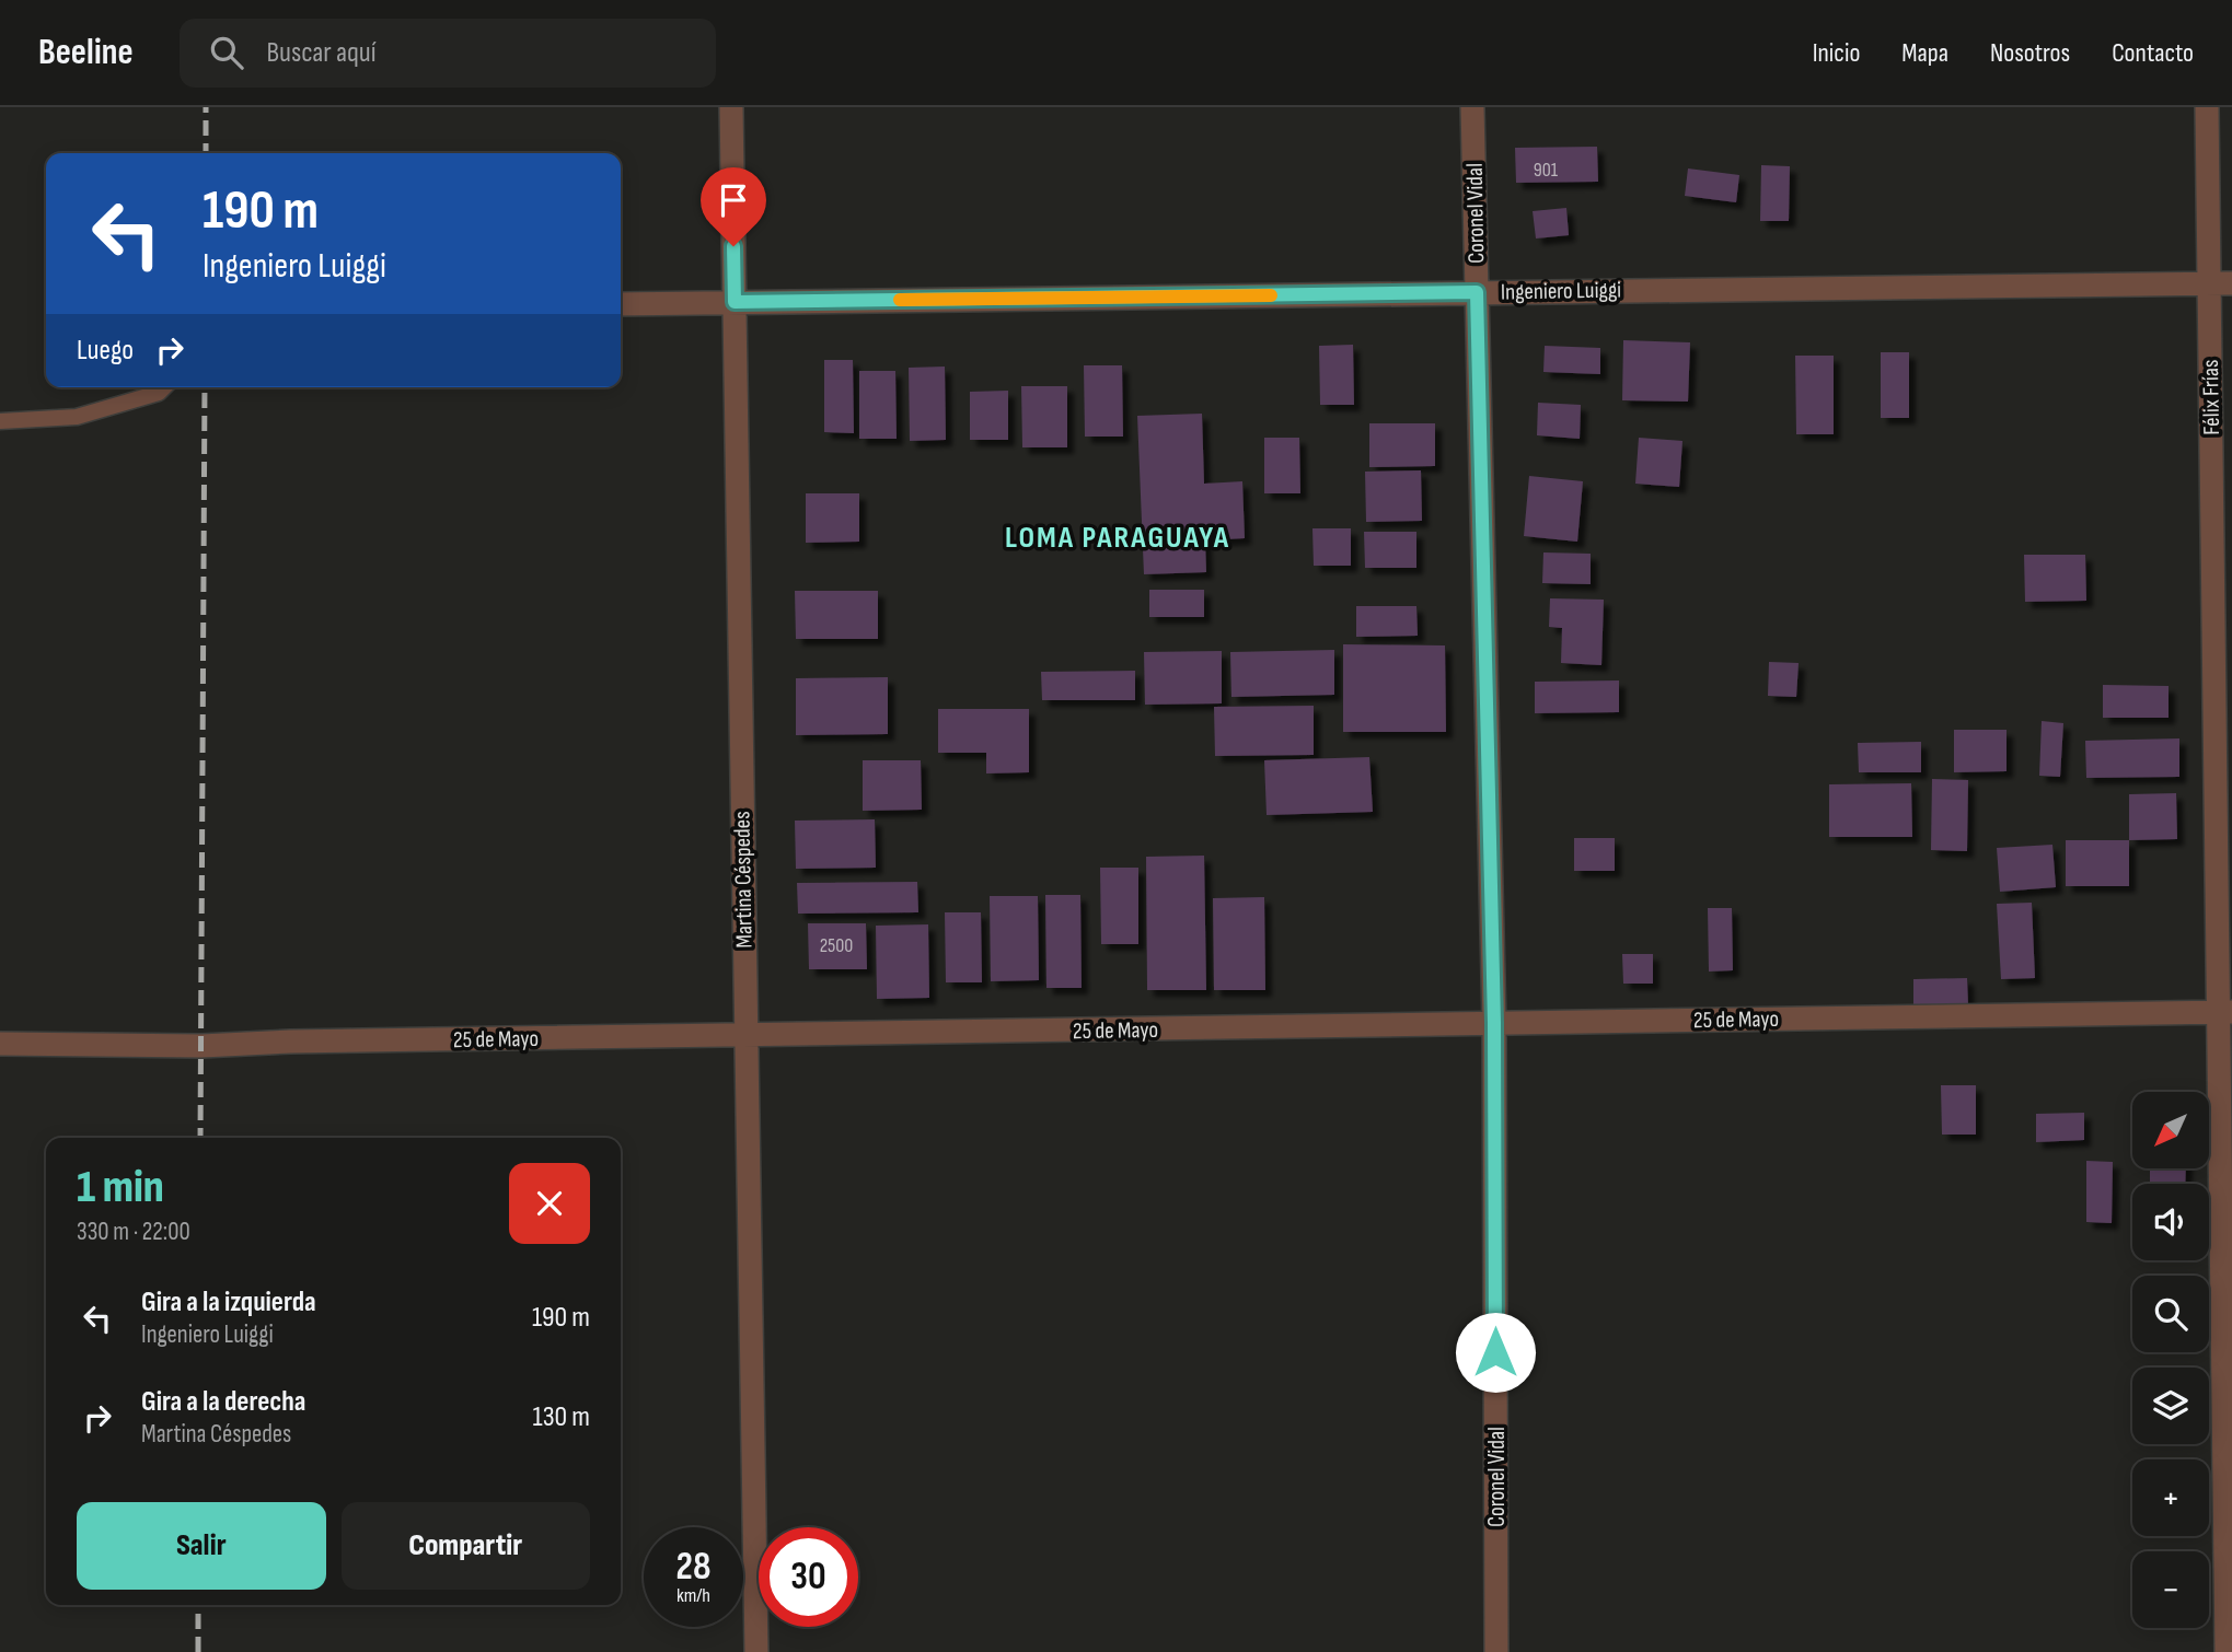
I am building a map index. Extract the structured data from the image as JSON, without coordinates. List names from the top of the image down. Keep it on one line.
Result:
{"streets":{"street":["Coronel Vidal","Ingeniero Luiggi","Félix Frías","Martina Céspedes","25 de Mayo"]},"crossings":[["Coronel Vidal","Ingeniero Luiggi"],["Coronel Vidal","25 de Mayo"],["Ingeniero Luiggi","Félix Frías"],["Ingeniero Luiggi","Martina Céspedes"],["Félix Frías","25 de Mayo"],["Martina Céspedes","25 de Mayo"]],"districts":["LOMA PARAGUAYA"],"house_numbers":["901","2500"],"north":"bottom left","page":{"header":"Beeline","search":"Buscar aquí","nav":["Inicio","Mapa","Nosotros","Contacto"],"turn":["190 m","Ingeniero Luiggi"],"then":"Luego","map_buttons":["+","−"],"heading":["1 min","330 m · 22:00"],"list":[{"name":"Gira a la izquierda","note":"Ingeniero Luiggi","value":"190 m"},{"name":"Gira a la derecha","note":"Martina Céspedes","value":"130 m"}],"buttons":["Salir","Compartir"],"speed":"28 km/h","limit":"30"}}
